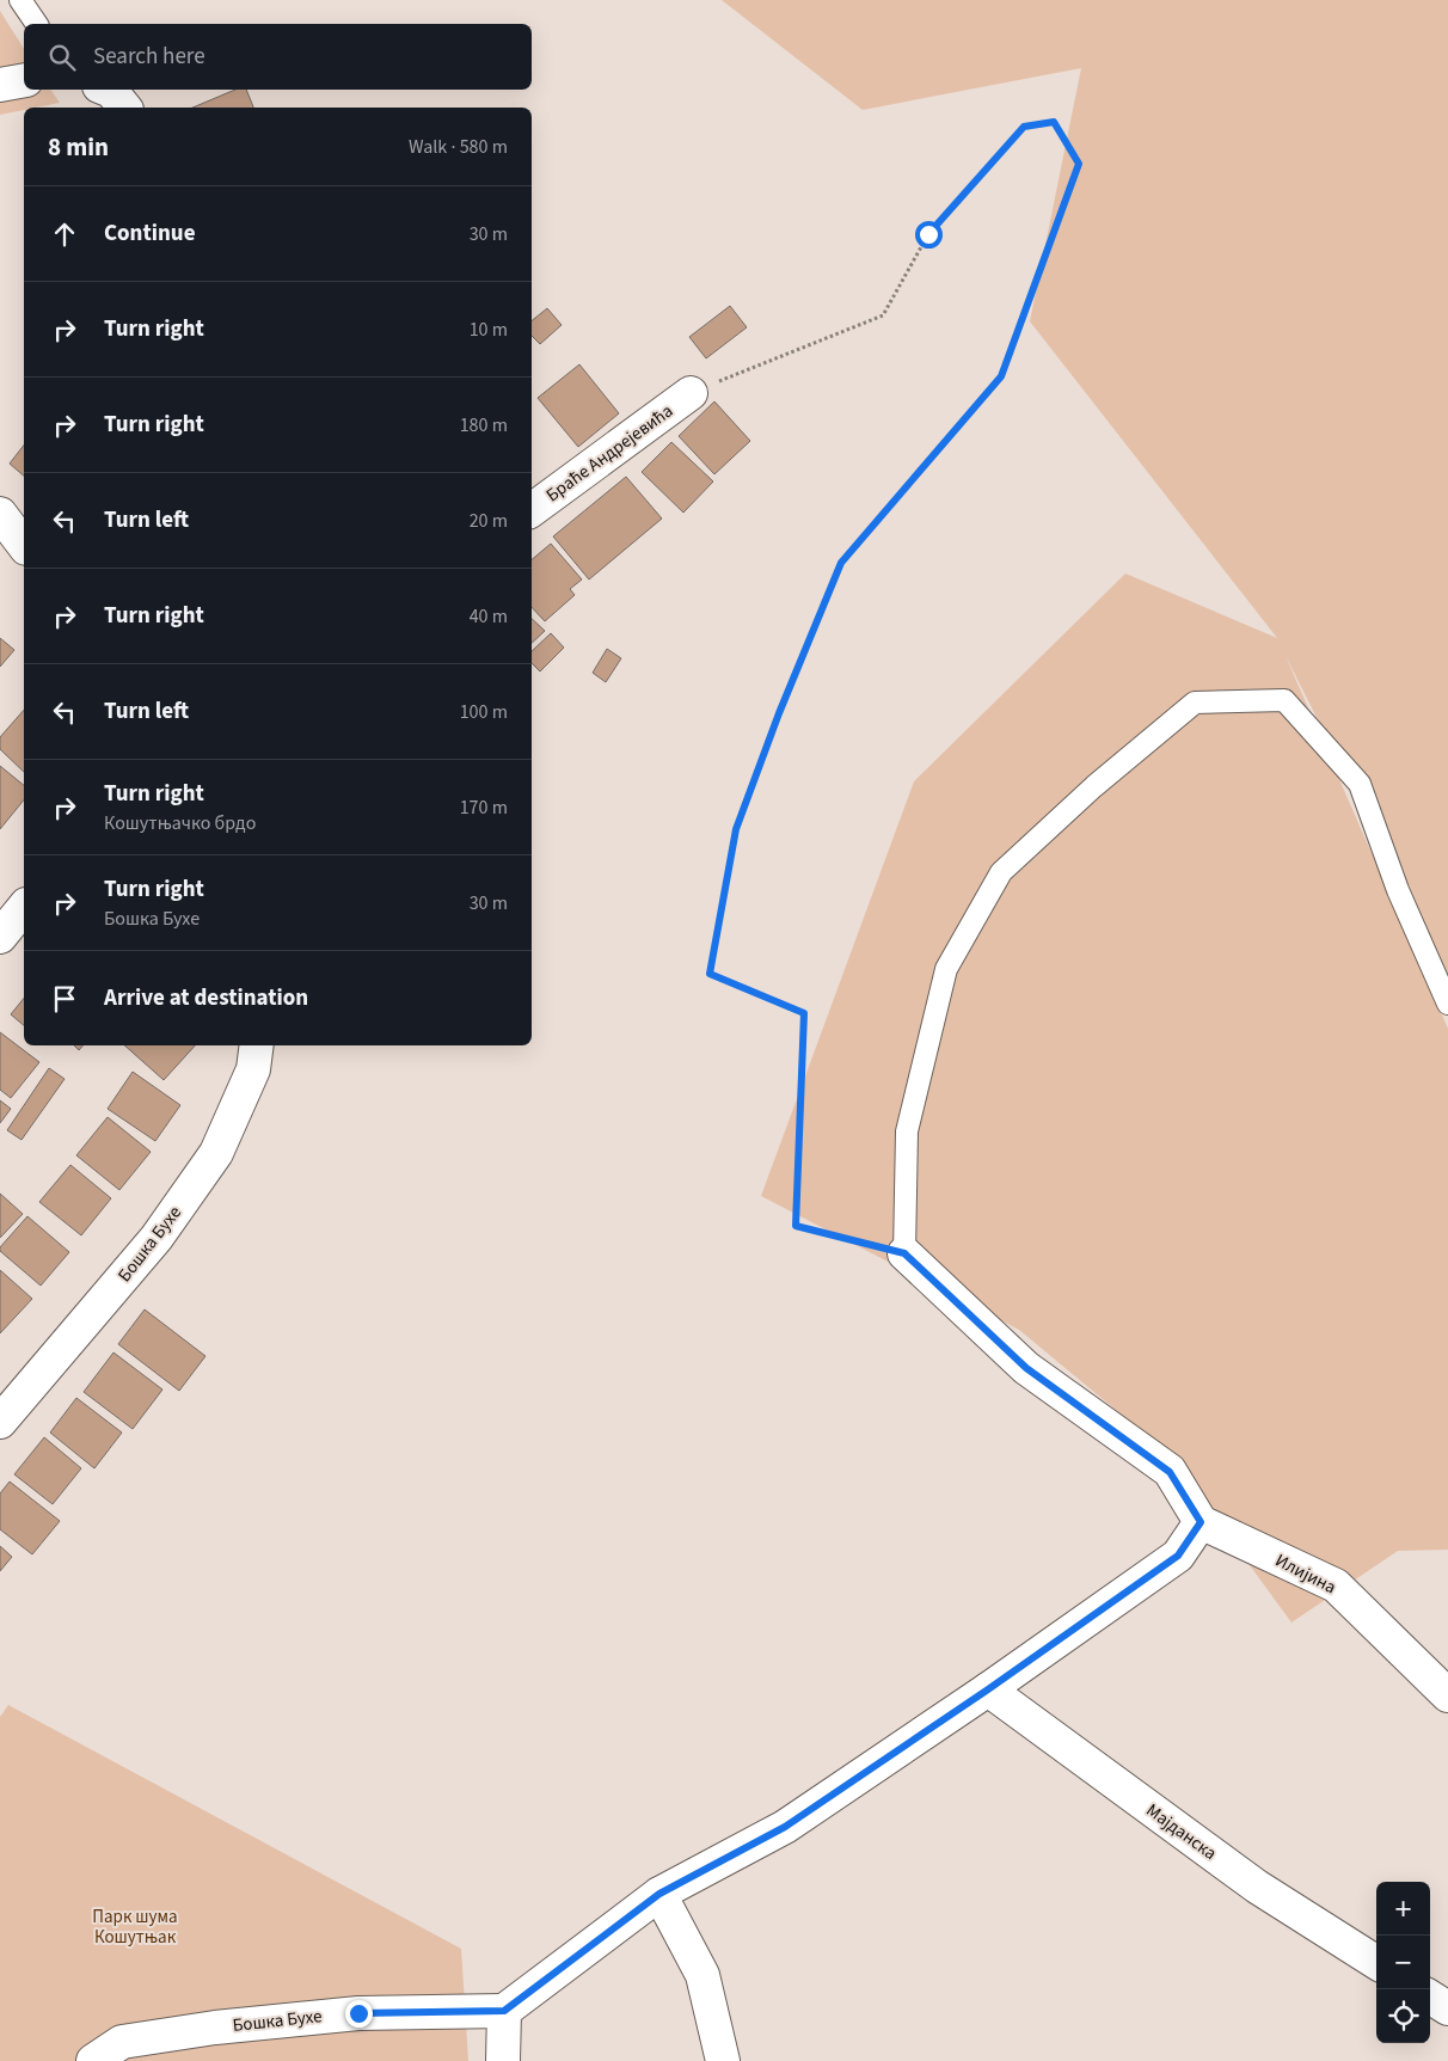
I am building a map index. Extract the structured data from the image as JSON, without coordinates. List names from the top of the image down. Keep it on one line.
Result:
{"streets":{"street":["Браће Андрејевића","Бошка Бухе","Илијина","Мајданска"]},"parks":["Парк шума Кошутњак"],"page":{"search":"Search here","heading":["8 min","Walk · 580 m"],"list":[["Continue","30 m"],["Turn right","10 m"],["Turn right","180 m"],["Turn left","20 m"],["Turn right","40 m"],["Turn left","100 m"],["Turn right","Кошутњачко брдо","170 m"],["Turn right","Бошка Бухе","30 m"],"Arrive at destination"],"map_buttons":["+","−"]}}
